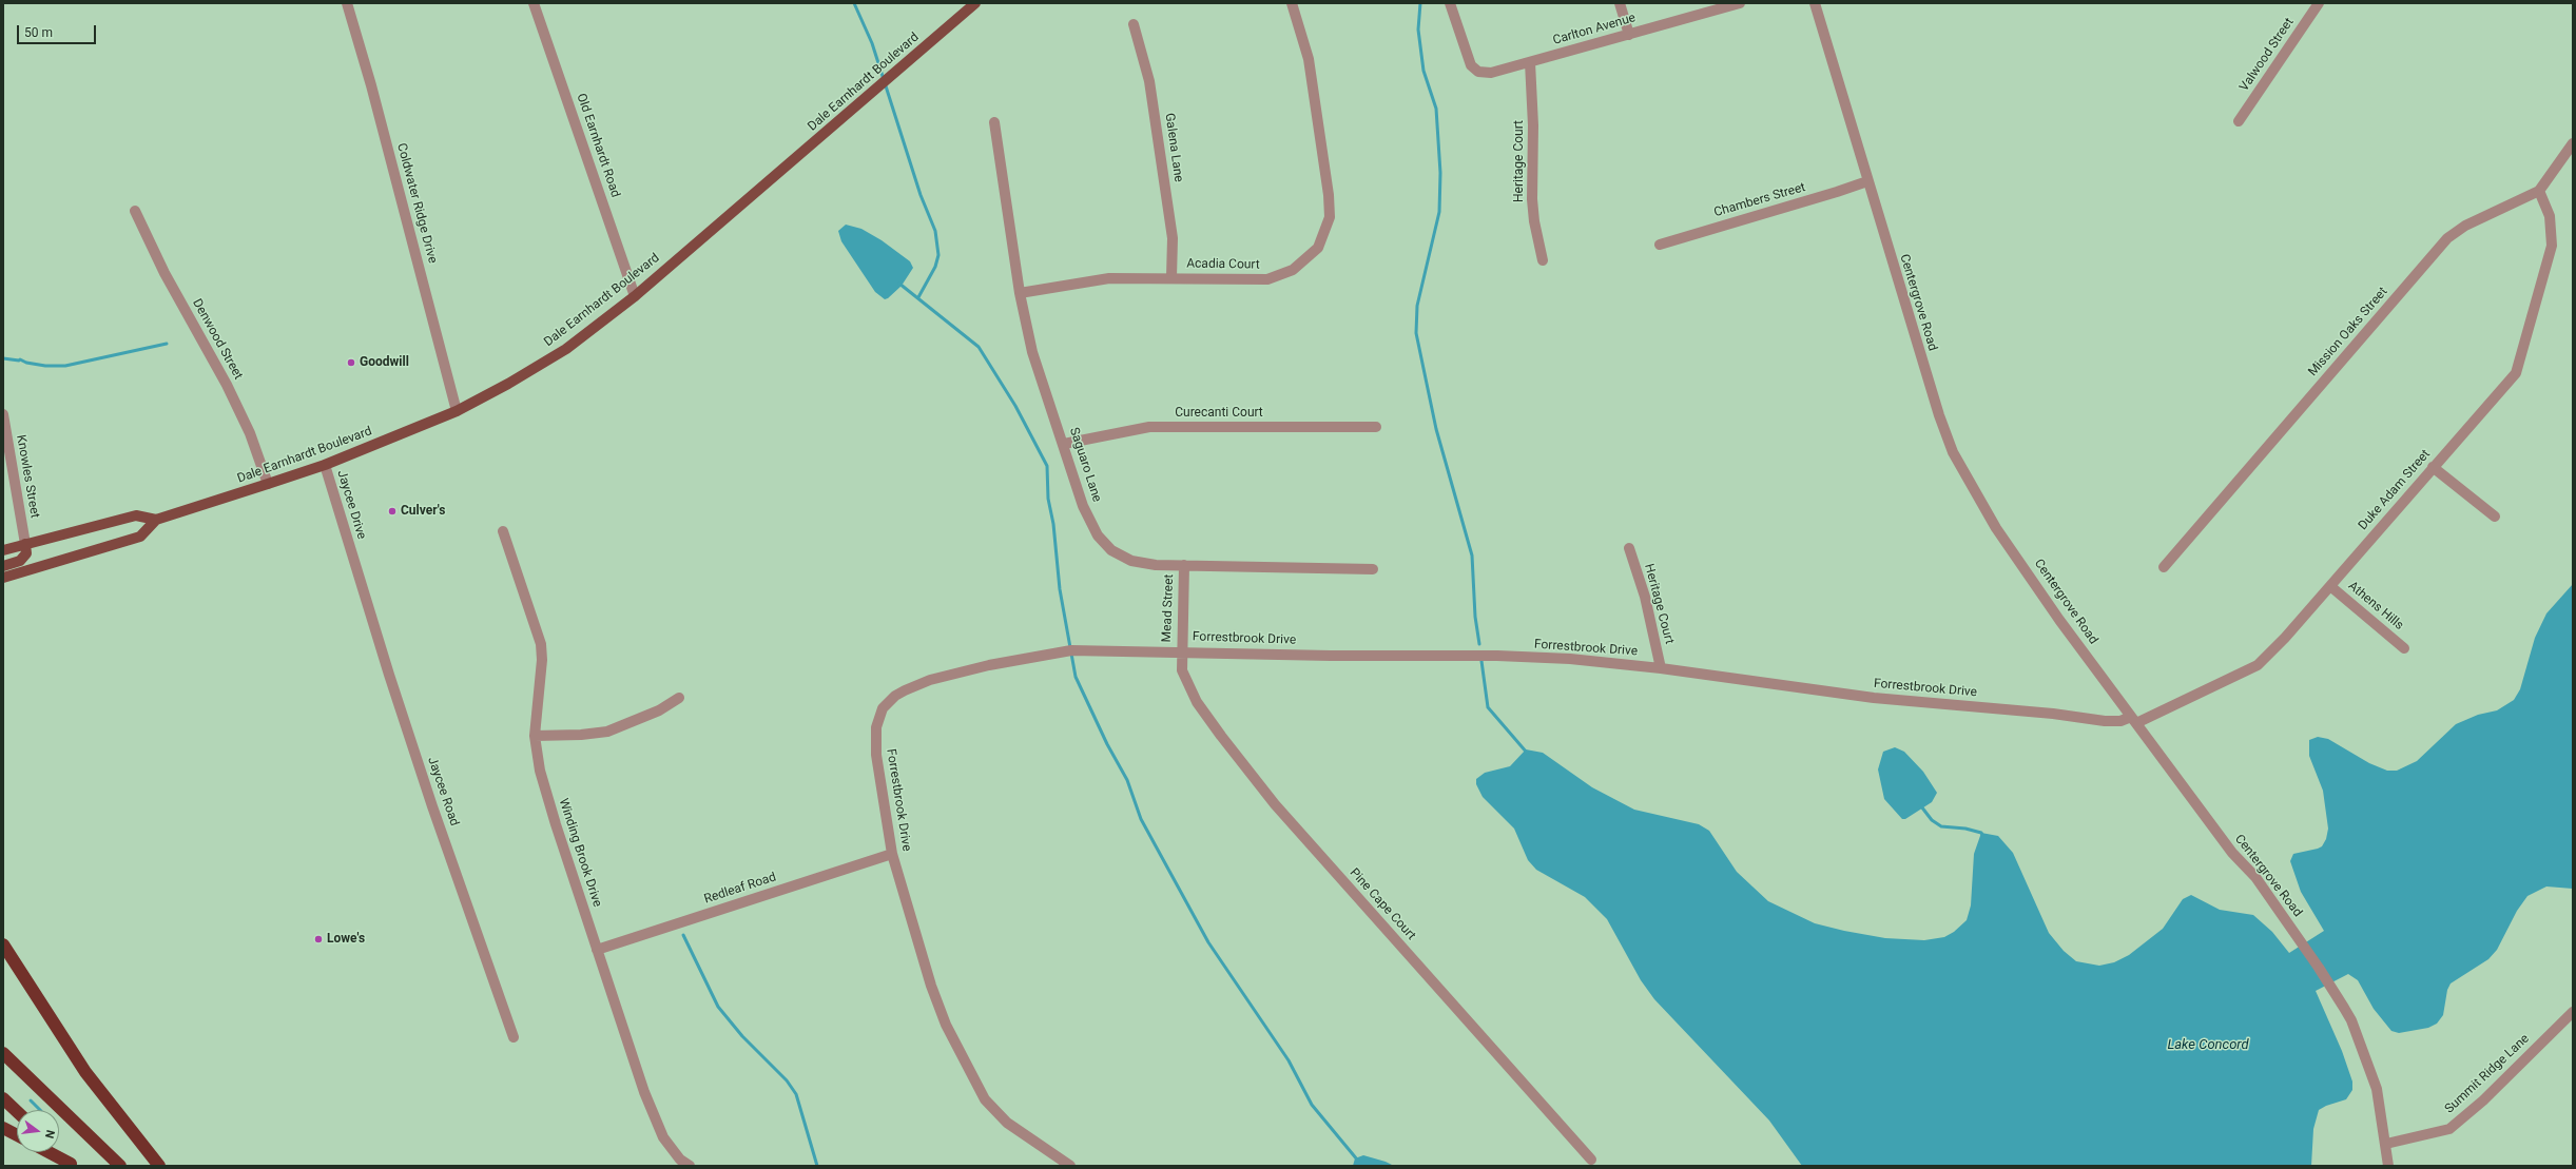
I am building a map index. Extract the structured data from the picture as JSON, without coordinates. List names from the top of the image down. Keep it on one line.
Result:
{"streets":{"main road":["Dale Earnhardt Boulevard"],"street":["Carlton Avenue","Valwood Street","Old Earnhardt Road","Galena Lane","Heritage Court","Chambers Street","Coldwater Ridge Drive","Acadia Court","Centergrove Road","Mission Oaks Street","Denwood Street","Curecanti Court","Saguaro Lane","Knowles Street","Duke Adam Street","Jaycee Drive","Athens Hills","Mead Street","Forrestbrook Drive","Jaycee Road","Winding Brook Drive","Redleaf Road","Pine Cape Court","Summit Ridge Lane"]},"crossings":[["Carlton Avenue","Heritage Court"],["Dale Earnhardt Boulevard","Old Earnhardt Road"],["Dale Earnhardt Boulevard","Coldwater Ridge Drive"],["Dale Earnhardt Boulevard","Denwood Street"],["Dale Earnhardt Boulevard","Knowles Street"],["Dale Earnhardt Boulevard","Jaycee Drive"],["Galena Lane","Acadia Court"],["Heritage Court","Forrestbrook Drive"],["Chambers Street","Centergrove Road"],["Acadia Court","Saguaro Lane"],["Centergrove Road","Duke Adam Street"],["Centergrove Road","Forrestbrook Drive"],["Centergrove Road","Summit Ridge Lane"],["Mission Oaks Street","Duke Adam Street"],["Curecanti Court","Saguaro Lane"],["Saguaro Lane","Mead Street"],["Duke Adam Street","Athens Hills"],["Duke Adam Street","Forrestbrook Drive"],["Jaycee Drive","Jaycee Road"],["Mead Street","Forrestbrook Drive"],["Mead Street","Pine Cape Court"],["Forrestbrook Drive","Redleaf Road"],["Forrestbrook Drive","Pine Cape Court"],["Winding Brook Drive","Redleaf Road"]],"water":["Lake Concord"],"places":["Goodwill","Culver's","Lowe's"],"scale_bar":"50 m","north":"right"}
